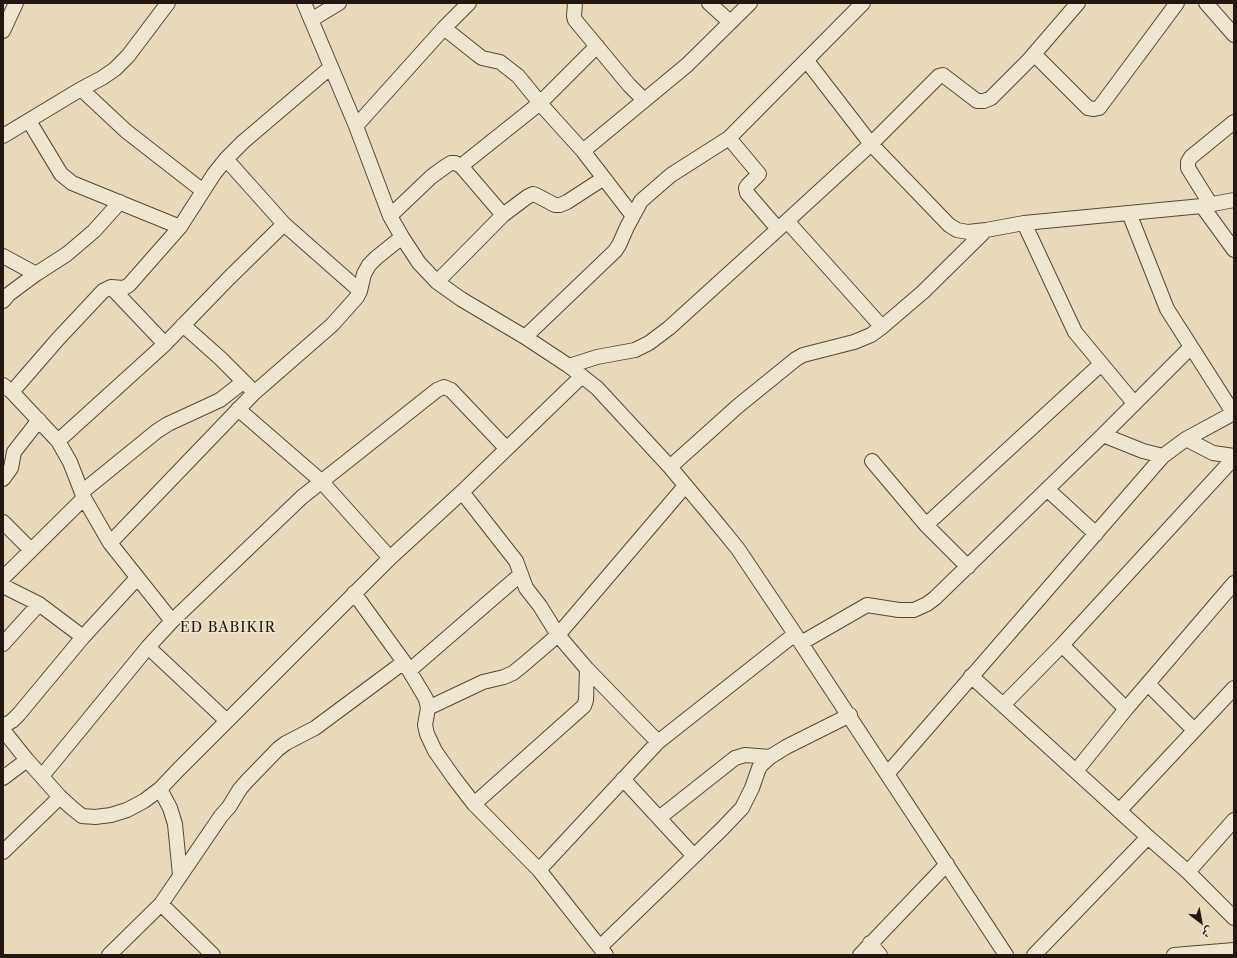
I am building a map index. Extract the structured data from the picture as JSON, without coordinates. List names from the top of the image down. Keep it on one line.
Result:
{"districts":["ED BABIKIR"],"north":"bottom right"}
